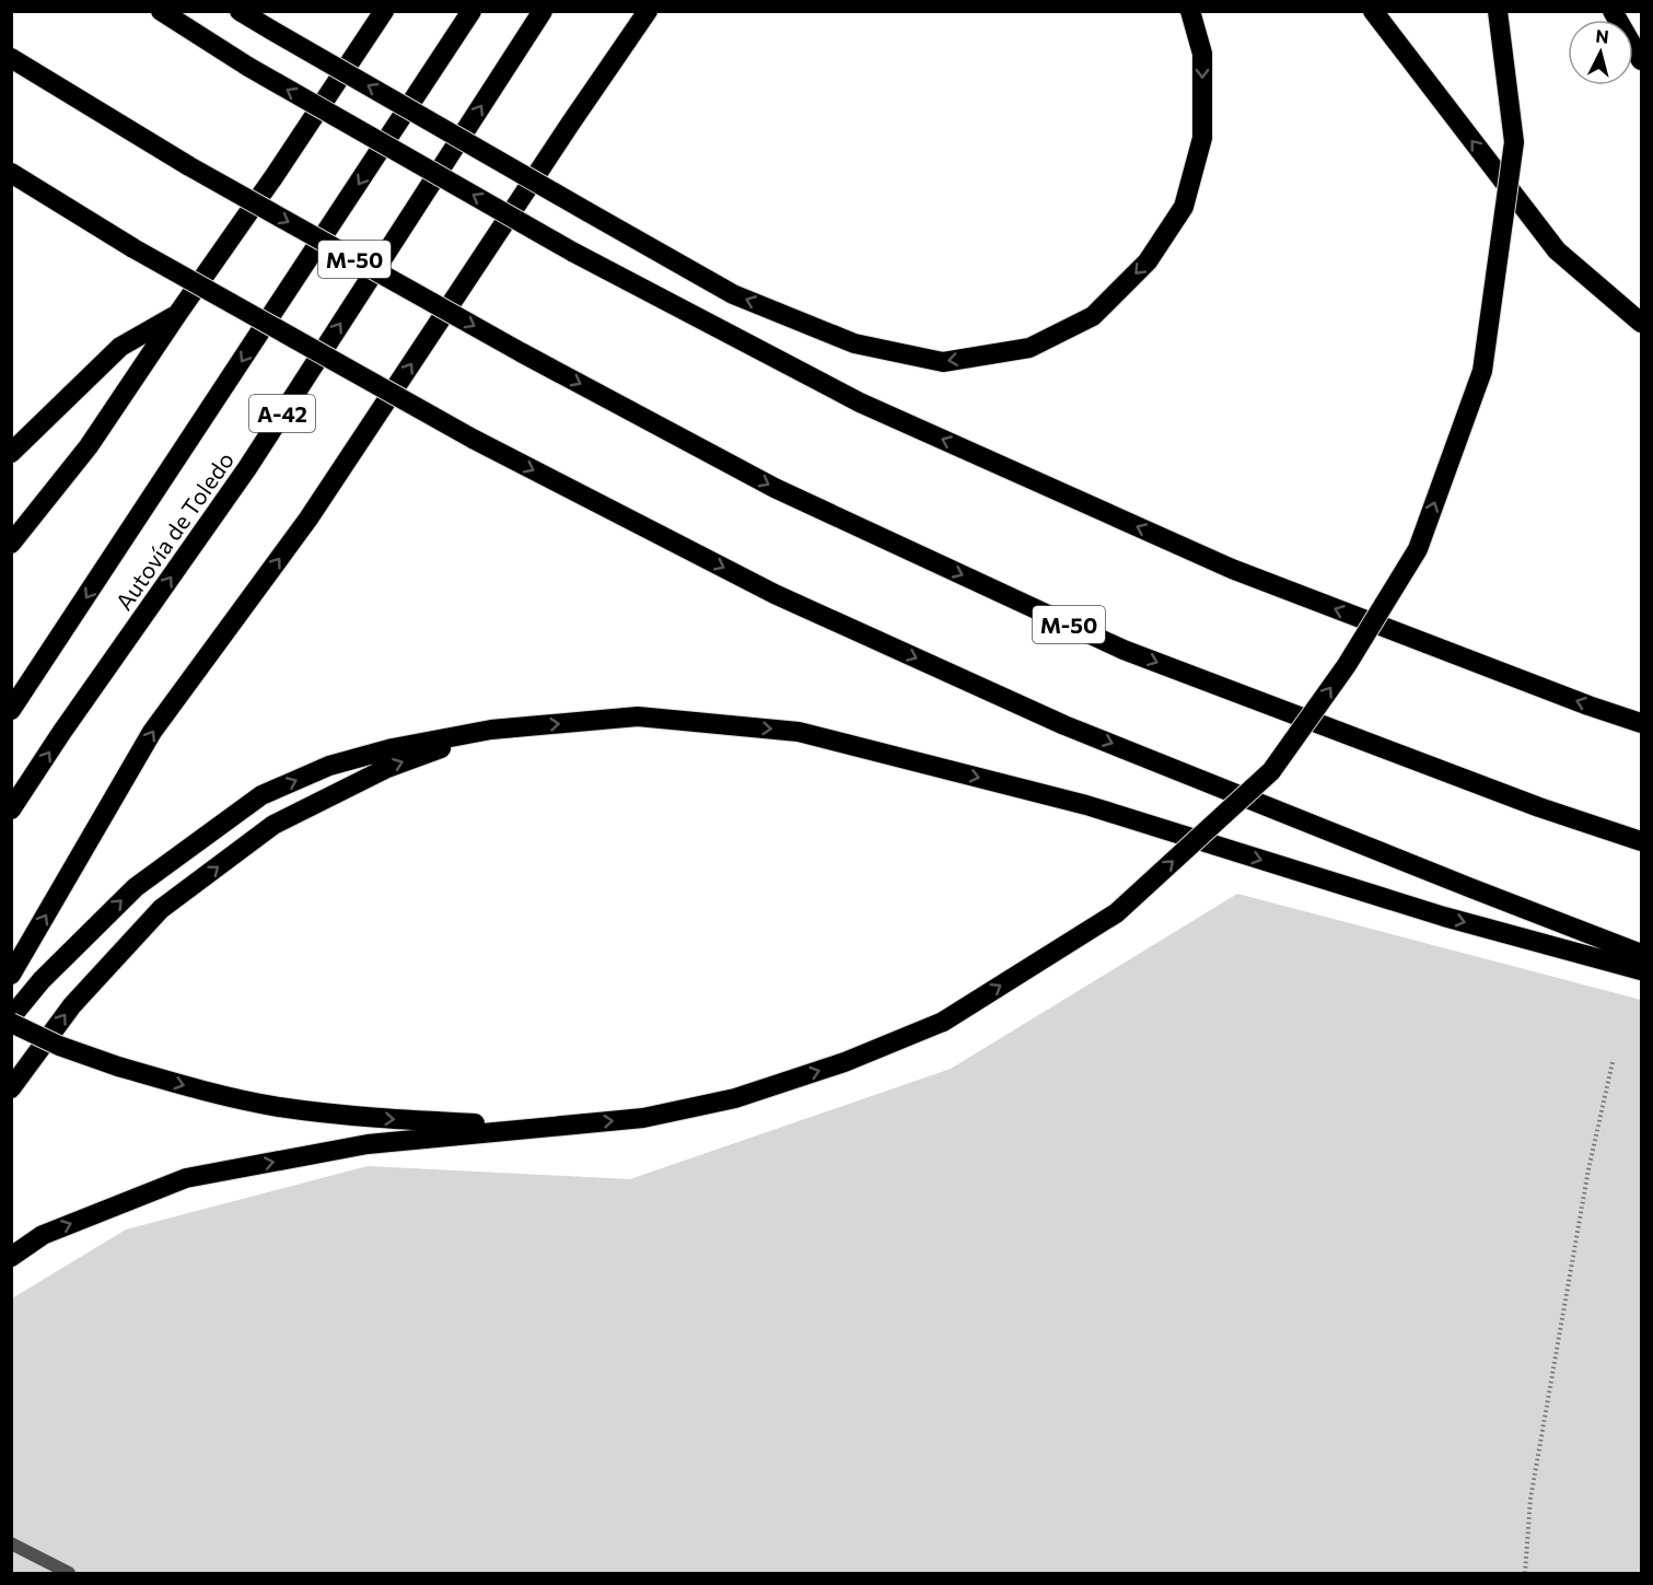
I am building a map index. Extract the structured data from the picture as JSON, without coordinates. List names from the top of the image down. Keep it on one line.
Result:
{"streets":{"highway":["M-50","A-42","Autovía de Toledo"]},"north":"top"}
